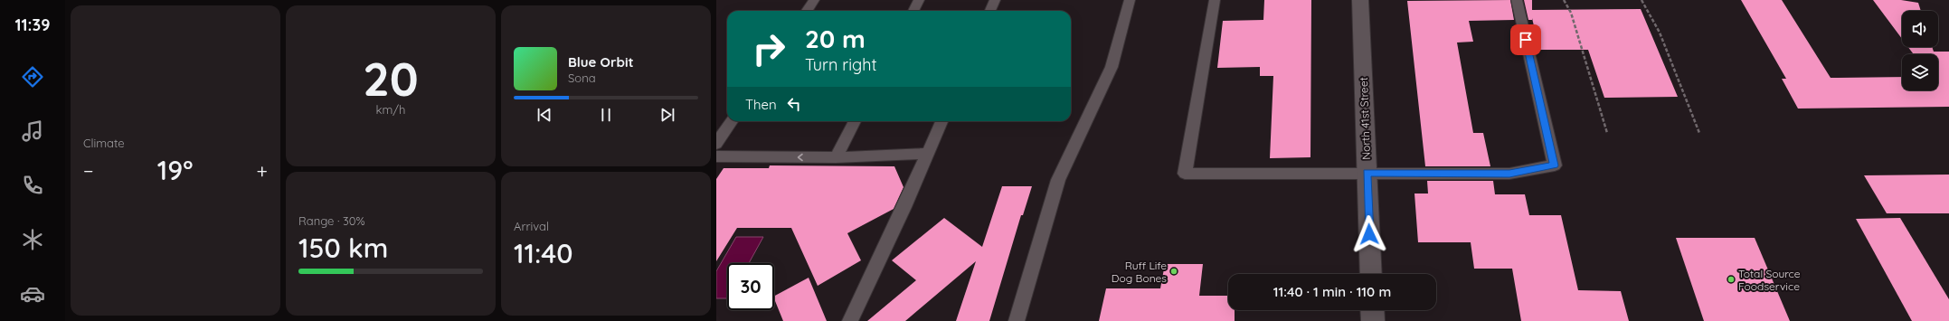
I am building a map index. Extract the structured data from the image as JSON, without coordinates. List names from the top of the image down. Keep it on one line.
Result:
{"streets":{"street":["North 41st Street"]},"places":["Ruff Life Dog Bones","Total Source Foodservice"],"page":{"tabs":"11:39","tile":["Climate",["20","km/h"],["Range · 30%","150 km"],["Arrival","11:40"]],"turn":["20 m","Turn right"],"song":["Blue Orbit","Sona"],"then":"Then","heat":["−","19°","+"],"limit":"30","trip":"11:40 · 1 min · 110 m"}}
